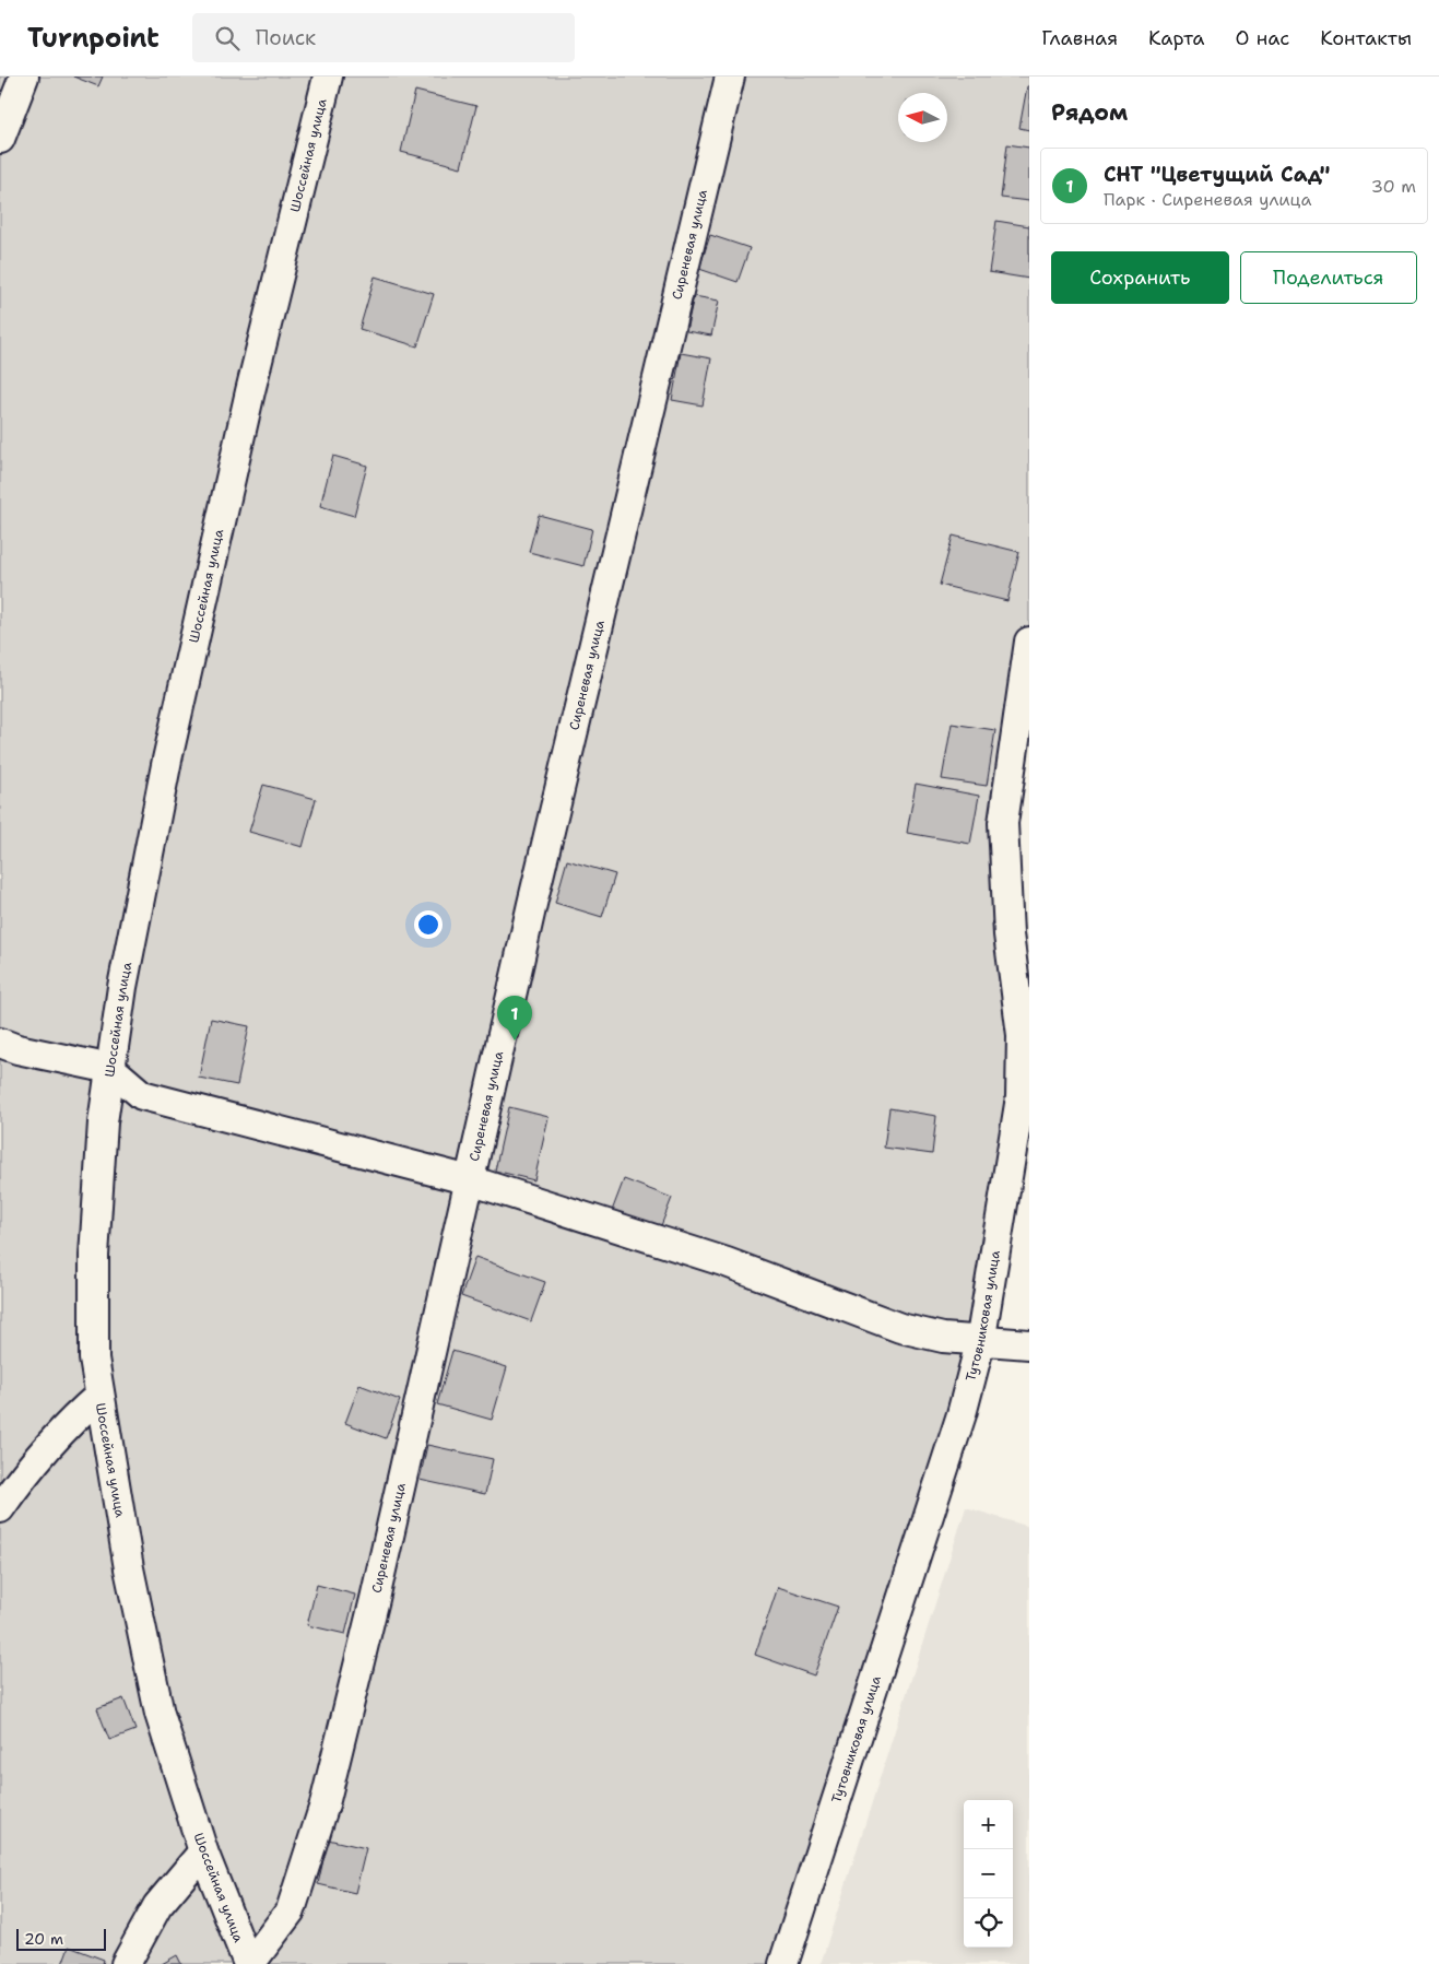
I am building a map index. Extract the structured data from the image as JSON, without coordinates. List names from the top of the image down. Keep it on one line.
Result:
{"streets":{"street":["Шоссейная улица","Сиреневая улица","Тутовниковая улица"]},"crossings":[["Шоссейная улица","Сиреневая улица"]],"scale_bar":"20 m","north":"left","page":{"header":"Turnpoint","search":"Поиск","nav":["Главная","Карта","О нас","Контакты"],"heading":"Рядом","list":[{"mark":"1","name":"СНТ \"Цветущий Сад\"","note":"Парк · Сиреневая улица","value":"30 m"}],"buttons":["Сохранить","Поделиться"],"pins":"1","map_buttons":["+","−"],"scale":"20 m"}}
